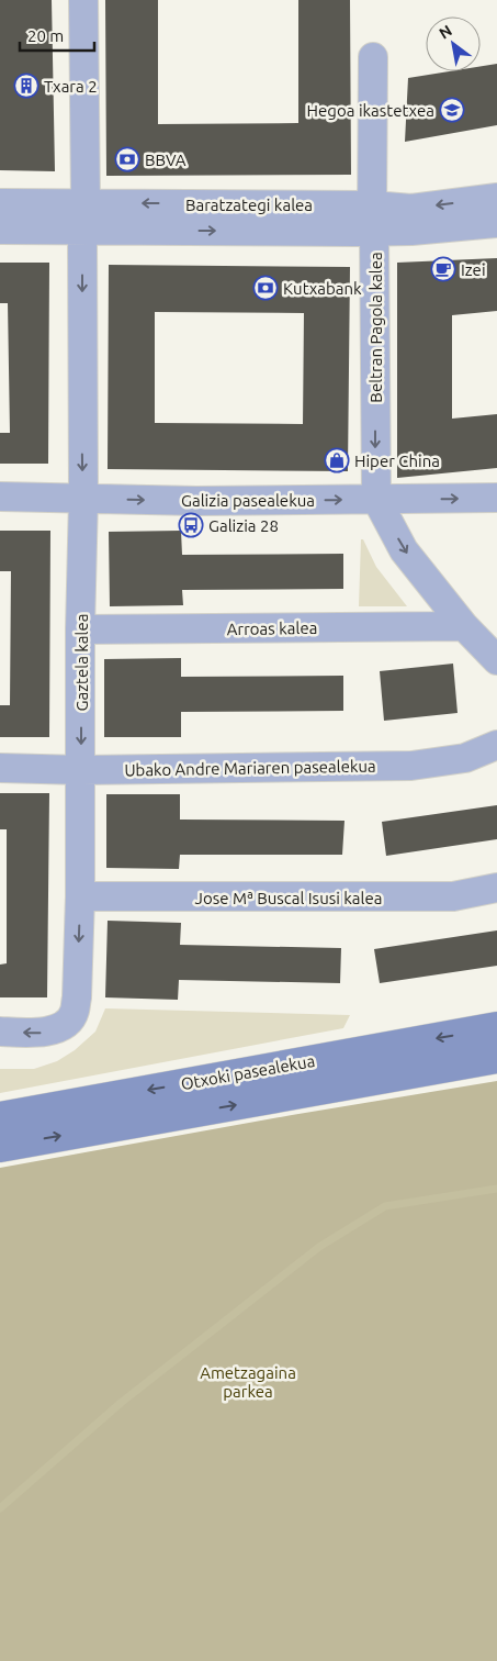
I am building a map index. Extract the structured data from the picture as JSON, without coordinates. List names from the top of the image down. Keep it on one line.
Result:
{"streets":{"main road":["Otxoki pasealekua"],"street":["Baratzategi kalea","Beltran Pagola kalea","Galizia pasealekua","Arroas kalea","Gaztela kalea","Ubako Andre Mariaren pasealekua","Jose Mª Buscal Isusi kalea"]},"crossings":[["Baratzategi kalea","Beltran Pagola kalea"],["Baratzategi kalea","Gaztela kalea"],["Beltran Pagola kalea","Galizia pasealekua"],["Galizia pasealekua","Gaztela kalea"],["Arroas kalea","Gaztela kalea"],["Gaztela kalea","Ubako Andre Mariaren pasealekua"],["Gaztela kalea","Jose Mª Buscal Isusi kalea"]],"one_way":["Beltran Pagola kalea","Galizia pasealekua","Gaztela kalea"],"parks":["Ametzagaina parkea"],"places":{"building":["Txara 2"],"school or university":["Hegoa ikastetxea"],"bank":["BBVA","Kutxabank"],"cafe":["Izei"],"shop":["Hiper China"],"bus stop":["Galizia 28"]},"scale_bar":"20 m","north":"top left"}
